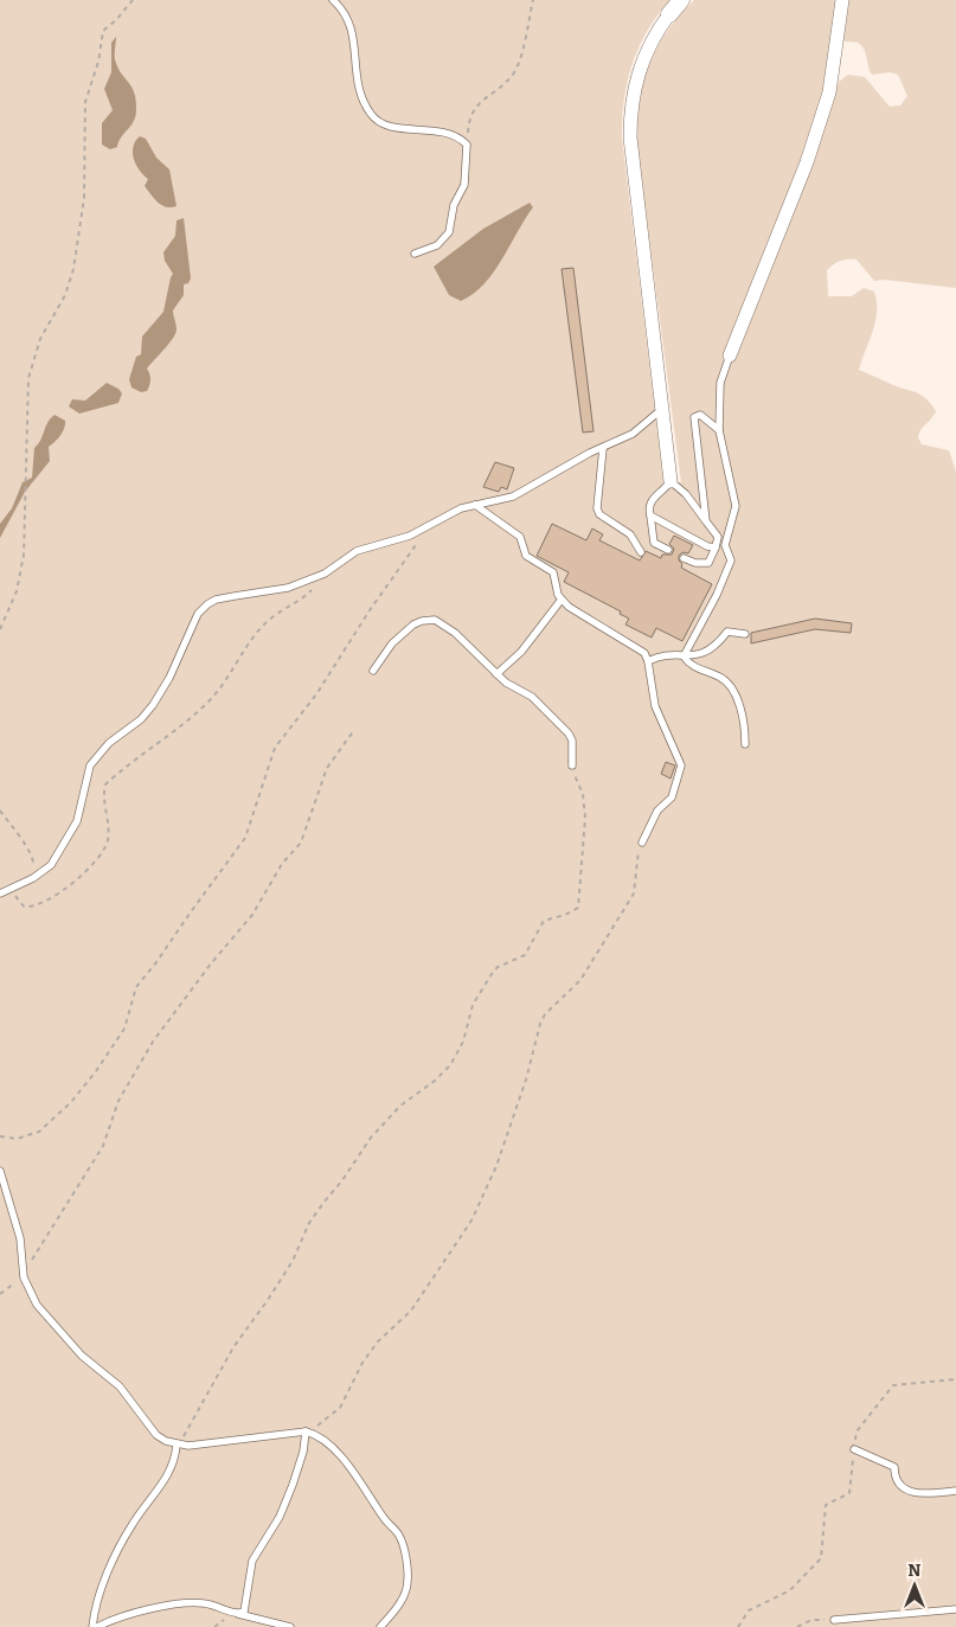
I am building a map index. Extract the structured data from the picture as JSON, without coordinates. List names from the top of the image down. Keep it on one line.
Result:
{"north":"top"}
